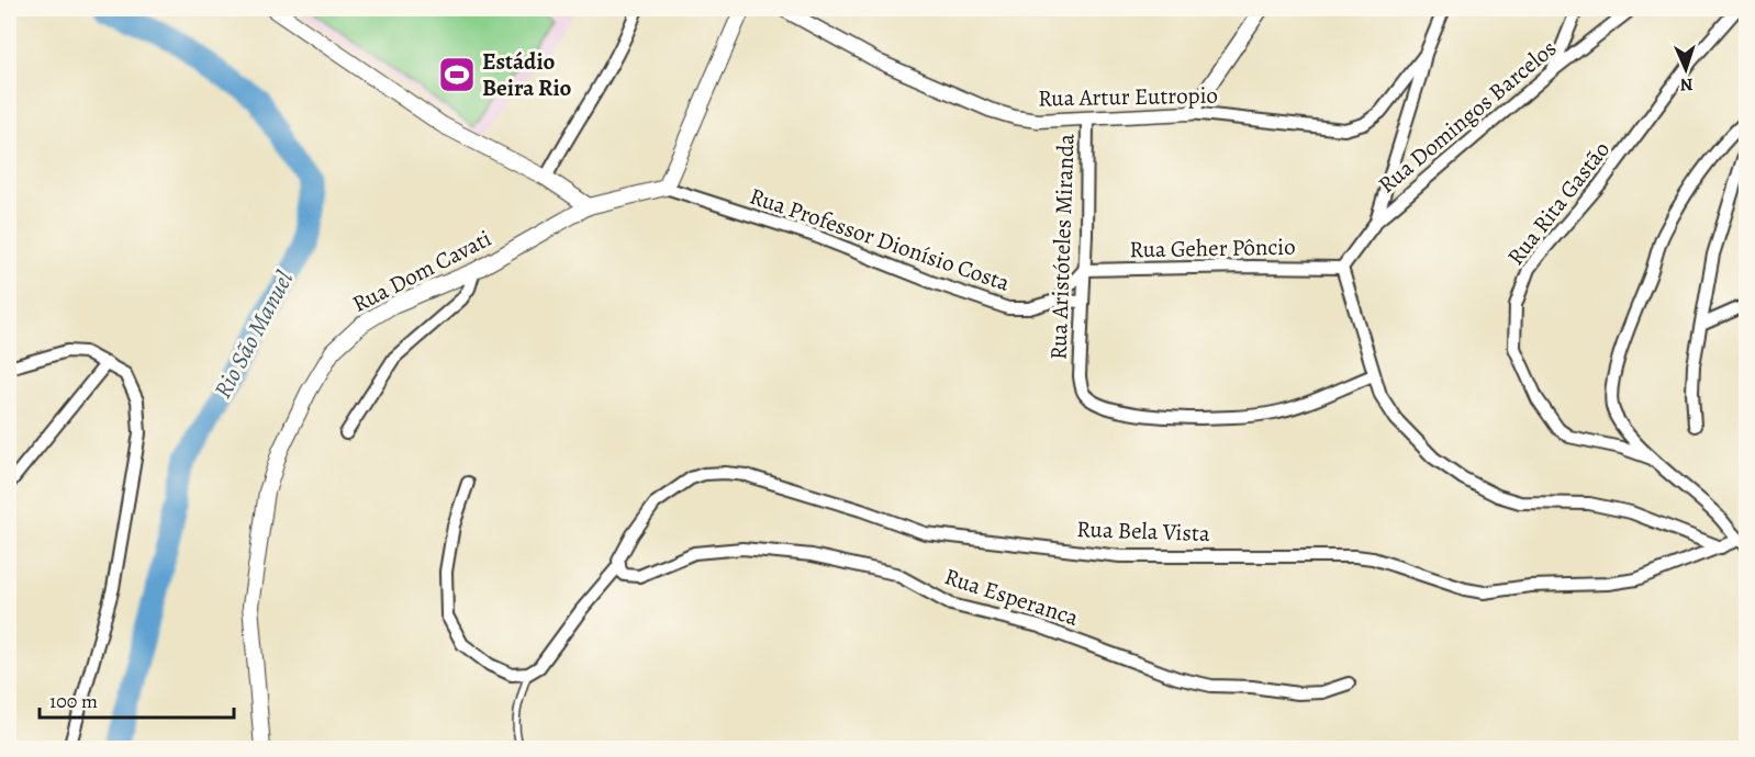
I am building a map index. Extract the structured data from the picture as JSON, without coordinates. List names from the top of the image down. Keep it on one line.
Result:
{"streets":{"main road":["Rua Dom Cavati"],"street":["Rua Artur Eutropio","Rua Domingos Barcelos","Rua Rita Gastão","Rua Professor Dionísio Costa","Rua Aristóteles Miranda","Rua Geher Pôncio","Rua Bela Vista","Rua Esperanca"]},"crossings":[["Rua Artur Eutropio","Rua Aristóteles Miranda"],["Rua Domingos Barcelos","Rua Geher Pôncio"],["Rua Professor Dionísio Costa","Rua Aristóteles Miranda"],["Rua Professor Dionísio Costa","Rua Dom Cavati"],["Rua Aristóteles Miranda","Rua Geher Pôncio"],["Rua Bela Vista","Rua Esperanca"]],"water":["Rio São Manuel"],"places":{"sports":["Estádio Beira Rio"]},"scale_bar":"100 m","north":"bottom"}
